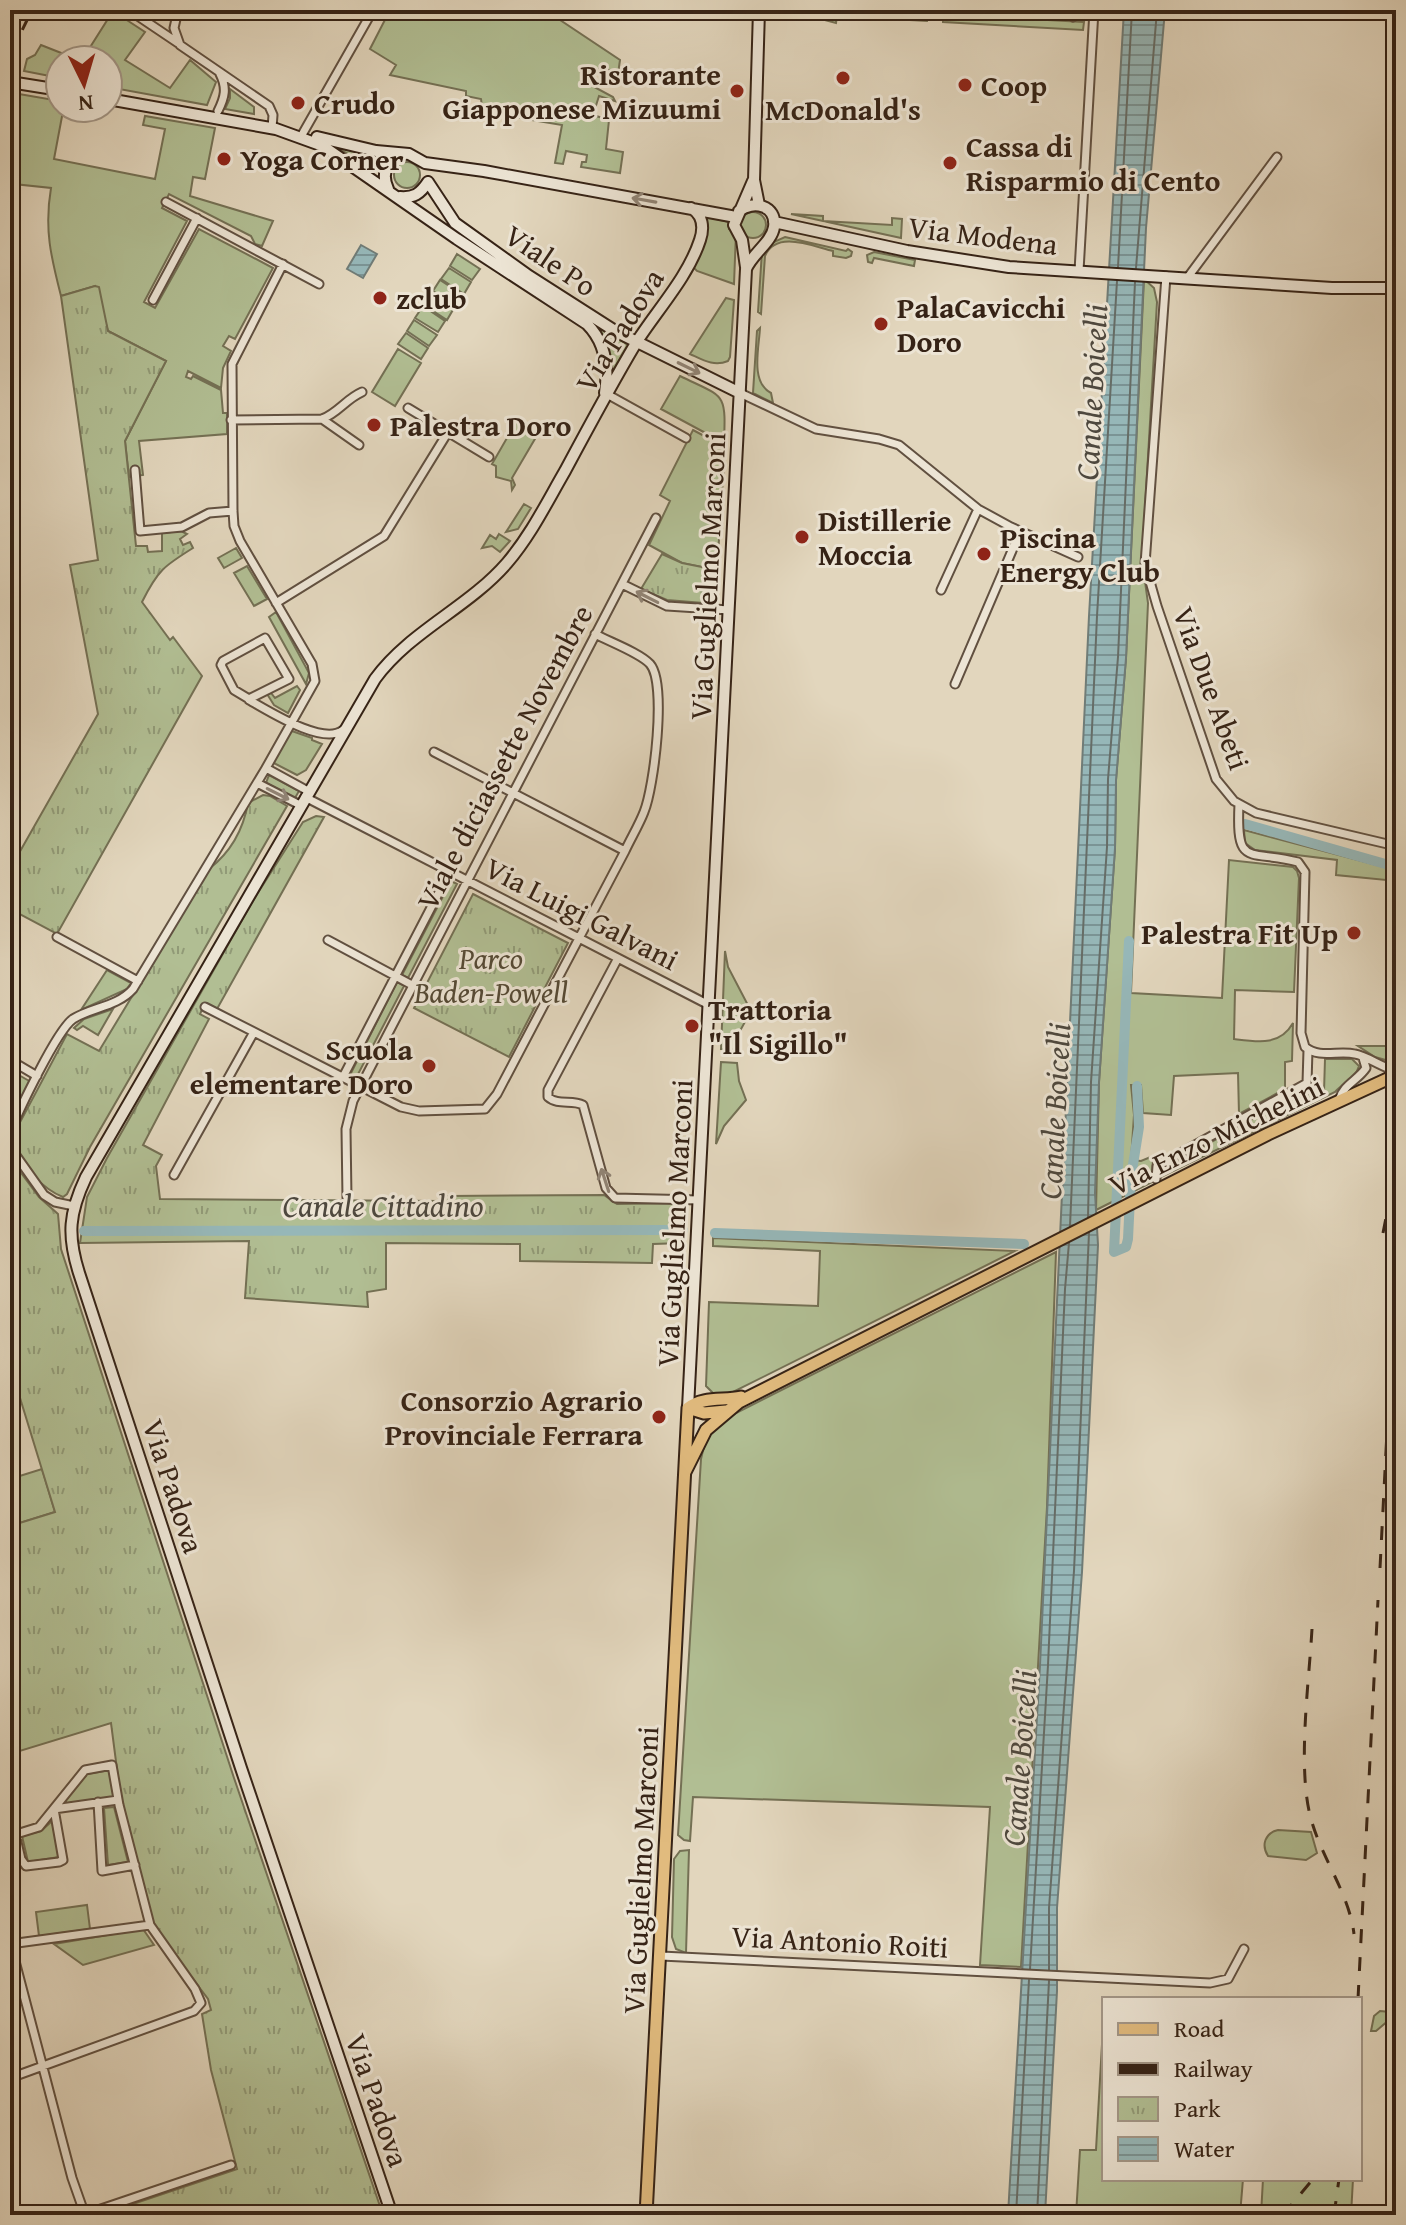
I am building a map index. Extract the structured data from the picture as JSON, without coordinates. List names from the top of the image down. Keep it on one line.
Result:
{"streets":{"main road":["Via Modena","Viale Po","Via Padova","Via Guglielmo Marconi","Via Enzo Michelini"],"street":["Via Due Abeti","Viale diciassette Novembre","Via Luigi Galvani","Via Antonio Roiti"]},"crossings":[["Via Modena","Via Due Abeti"],["Viale Po","Via Padova"],["Viale Po","Via Guglielmo Marconi"],["Via Padova","Via Luigi Galvani"],["Via Guglielmo Marconi","Via Luigi Galvani"],["Via Guglielmo Marconi","Via Enzo Michelini"],["Via Guglielmo Marconi","Via Antonio Roiti"],["Viale diciassette Novembre","Via Luigi Galvani"]],"water":["Canale Boicelli","Canale Cittadino"],"parks":["Parco Baden-Powell"],"places":["McDonald's","Coop","Ristorante Giapponese Mizuumi","Crudo","Yoga Corner","Cassa di Risparmio di Cento","zclub","PalaCavicchi Doro","Palestra Doro","Distillerie Moccia","Piscina Energy Club","Palestra Fit Up","Trattoria \"Il Sigillo\"","Scuola elementare Doro","Consorzio Agrario Provinciale Ferrara"],"legend":["Road","Railway","Park","Water"],"north":"bottom"}
